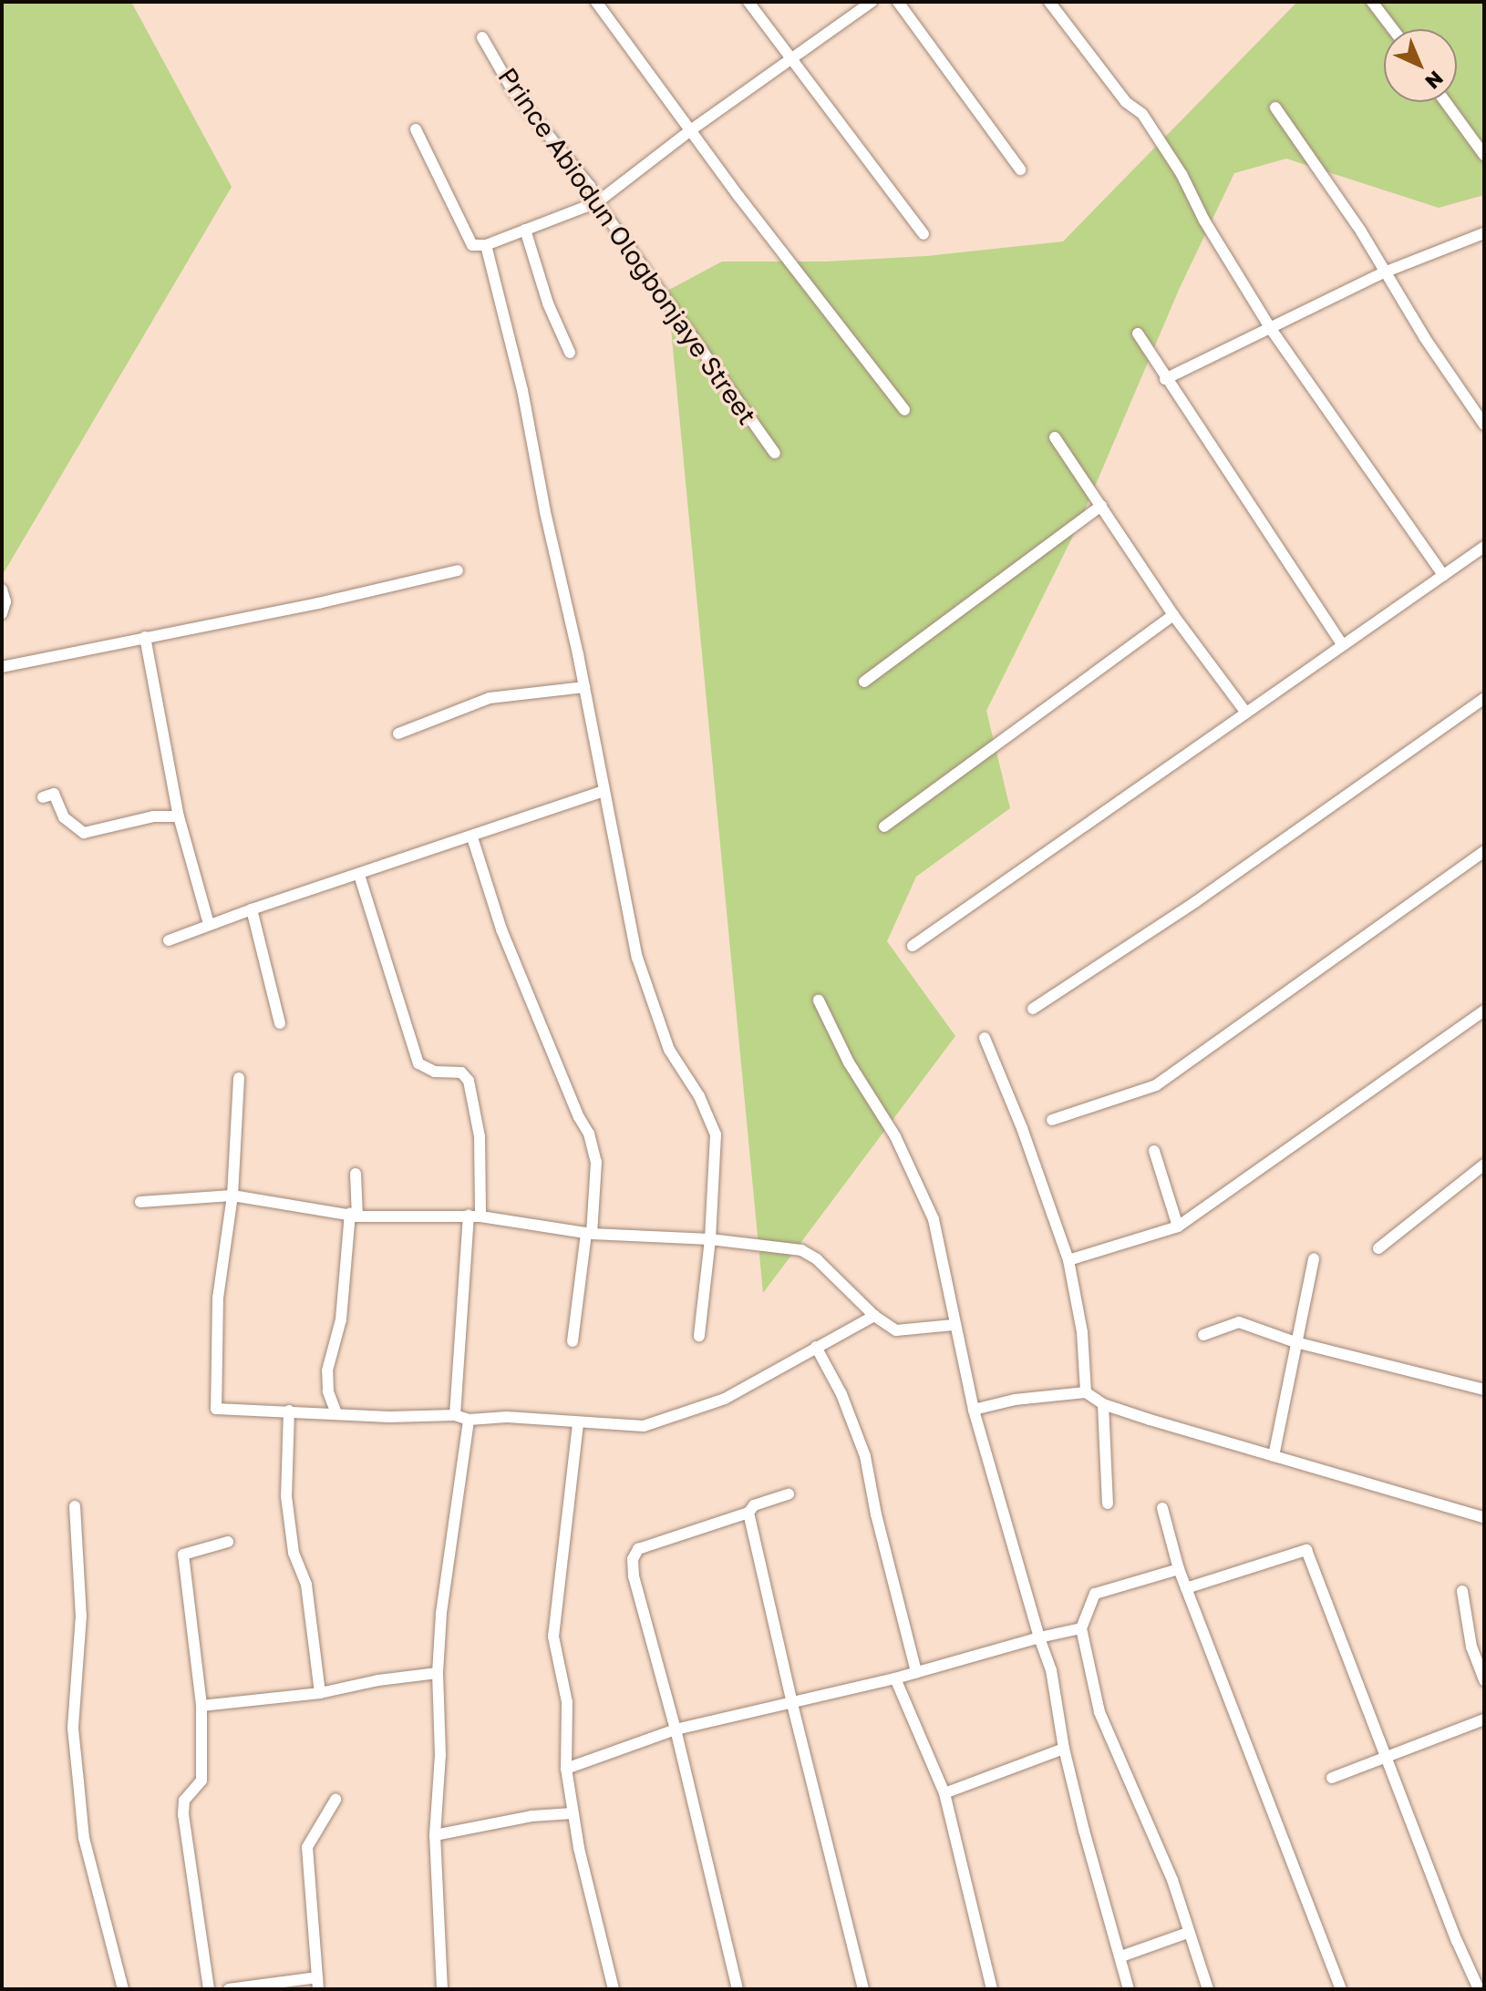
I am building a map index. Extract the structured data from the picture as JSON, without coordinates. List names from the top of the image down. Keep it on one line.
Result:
{"streets":{"street":["Prince Abiodun Ologbonjaye Street"]},"north":"bottom right"}
